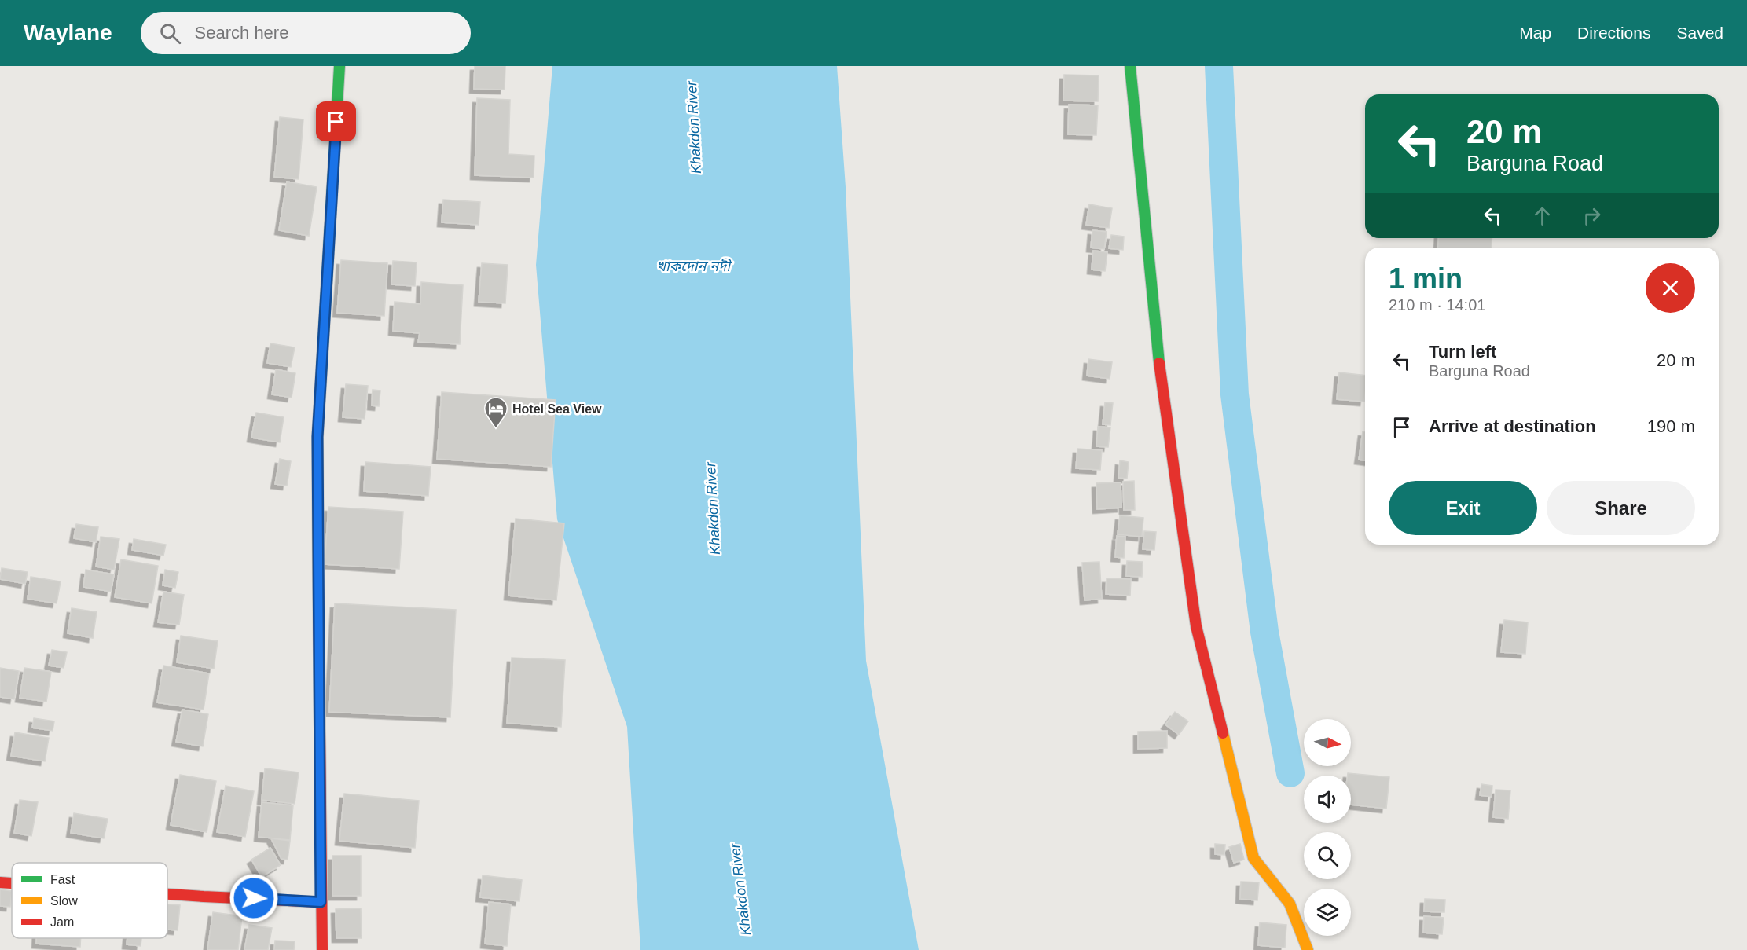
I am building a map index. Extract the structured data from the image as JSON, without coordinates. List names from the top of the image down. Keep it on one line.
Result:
{"water":["Khakdon River","খাকদোন নদী"],"places":{"hotel":["Hotel Sea View"]},"legend":["Fast","Slow","Jam"],"north":"right","page":{"header":"Waylane","search":"Search here","nav":["Map","Directions","Saved"],"turn":["20 m","Barguna Road"],"heading":["1 min","210 m · 14:01"],"list":[{"name":"Turn left","note":"Barguna Road","value":"20 m"},{"name":"Arrive at destination","value":"190 m"}],"buttons":["Exit","Share"]}}
